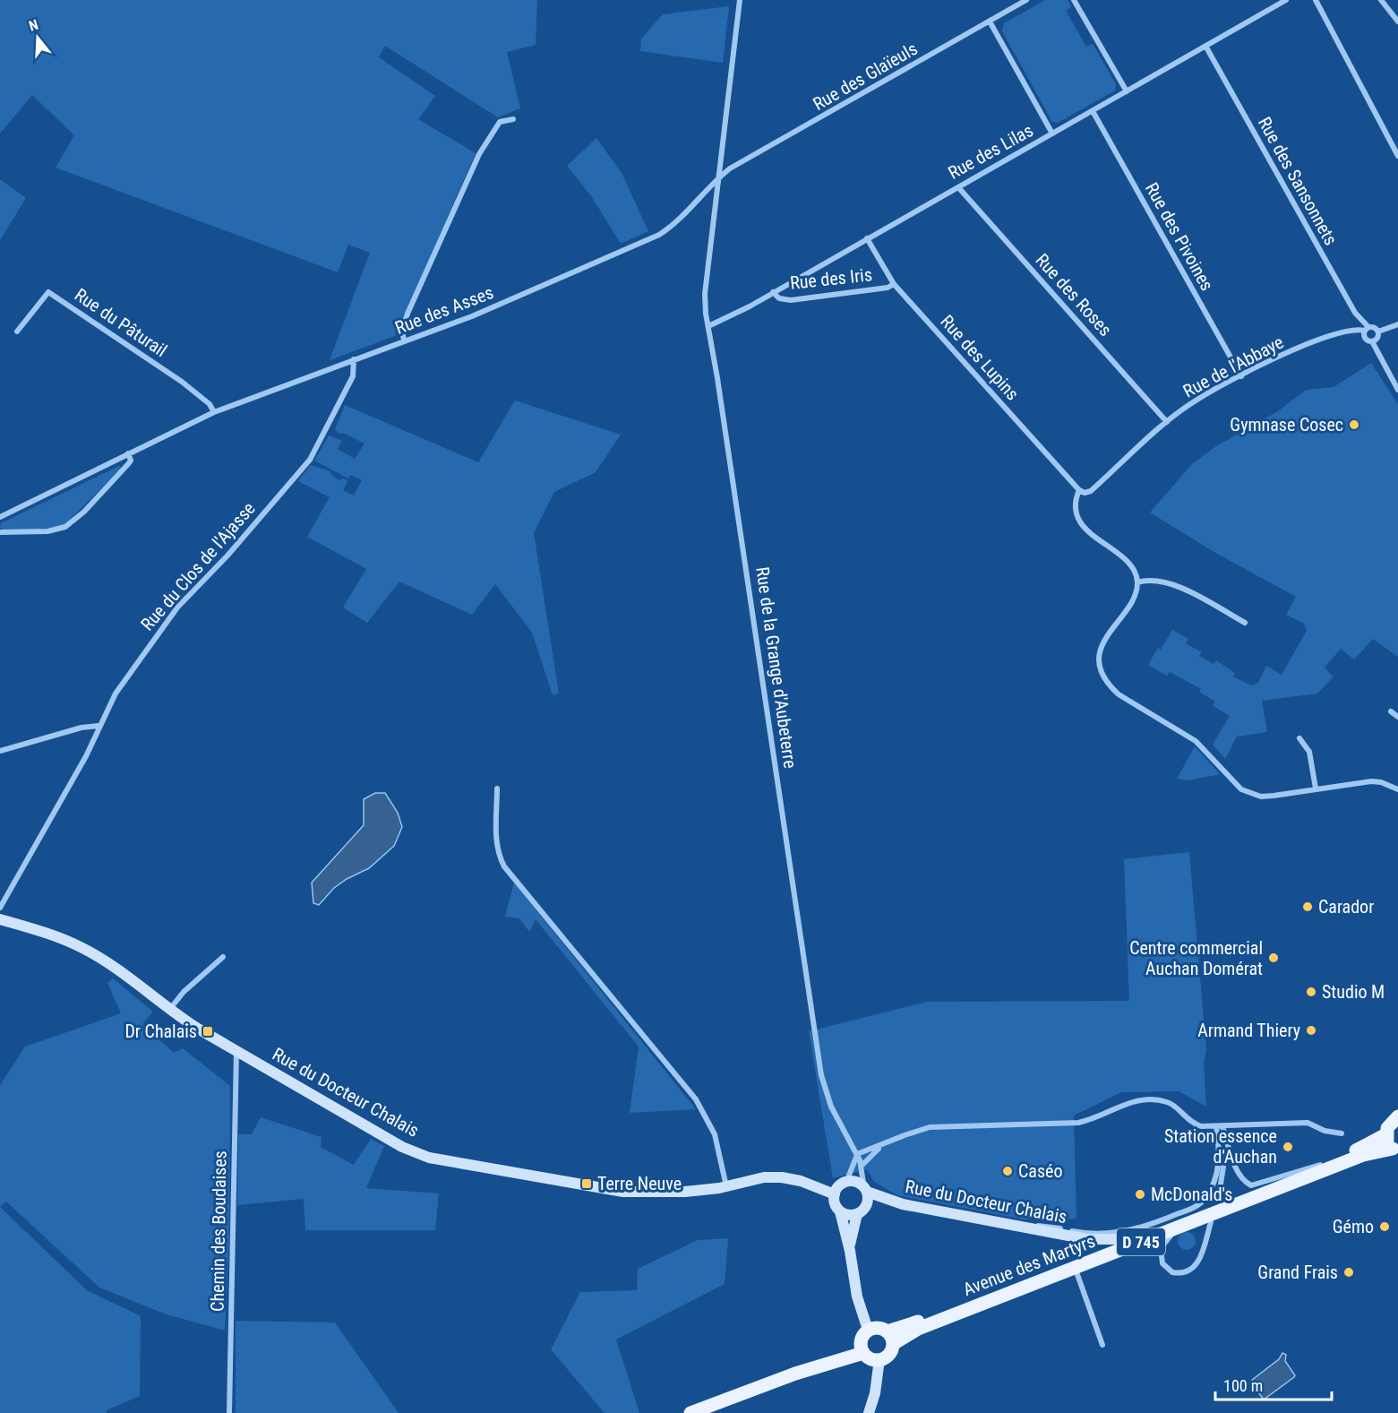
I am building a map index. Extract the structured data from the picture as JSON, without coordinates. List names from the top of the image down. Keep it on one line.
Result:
{"streets":{"main road":["Rue du Docteur Chalais","D 745","Avenue des Martyrs"],"street":["Rue des Glaïeuls","Rue des Lilas","Rue des Sansonnets","Rue des Pivoines","Rue des Iris","Rue des Roses","Rue des Asses","Rue du Pâturail","Rue des Lupins","Rue de l'Abbaye","Rue du Clos de l'Ajasse","Rue de la Grange d'Aubeterre","Chemin des Boudaises"]},"crossings":[["Rue des Glaïeuls","Rue des Asses"],["Rue des Glaïeuls","Rue de la Grange d'Aubeterre"],["Rue des Lilas","Rue des Sansonnets"],["Rue des Lilas","Rue des Pivoines"],["Rue des Lilas","Rue des Iris"],["Rue des Lilas","Rue des Roses"],["Rue des Lilas","Rue des Lupins"],["Rue des Lilas","Rue de la Grange d'Aubeterre"],["Rue des Sansonnets","Rue de l'Abbaye"],["Rue des Pivoines","Rue de l'Abbaye"],["Rue des Iris","Rue des Lupins"],["Rue des Roses","Rue de l'Abbaye"],["Rue des Asses","Rue du Pâturail"],["Rue des Asses","Rue du Clos de l'Ajasse"],["Rue des Asses","Rue de la Grange d'Aubeterre"],["Rue des Lupins","Rue de l'Abbaye"],["Rue de la Grange d'Aubeterre","Rue du Docteur Chalais"],["Rue du Docteur Chalais","Chemin des Boudaises"],["Rue du Docteur Chalais","Avenue des Martyrs"]],"places":{"other":["Gymnase Cosec","Carador","Centre commercial Auchan Domérat","Studio M","Armand Thiery","Station essence d'Auchan","Caséo","McDonald's","Gémo","Grand Frais"],"transit":["Dr Chalais","Terre Neuve"]},"scale_bar":"100 m","north":"top"}
